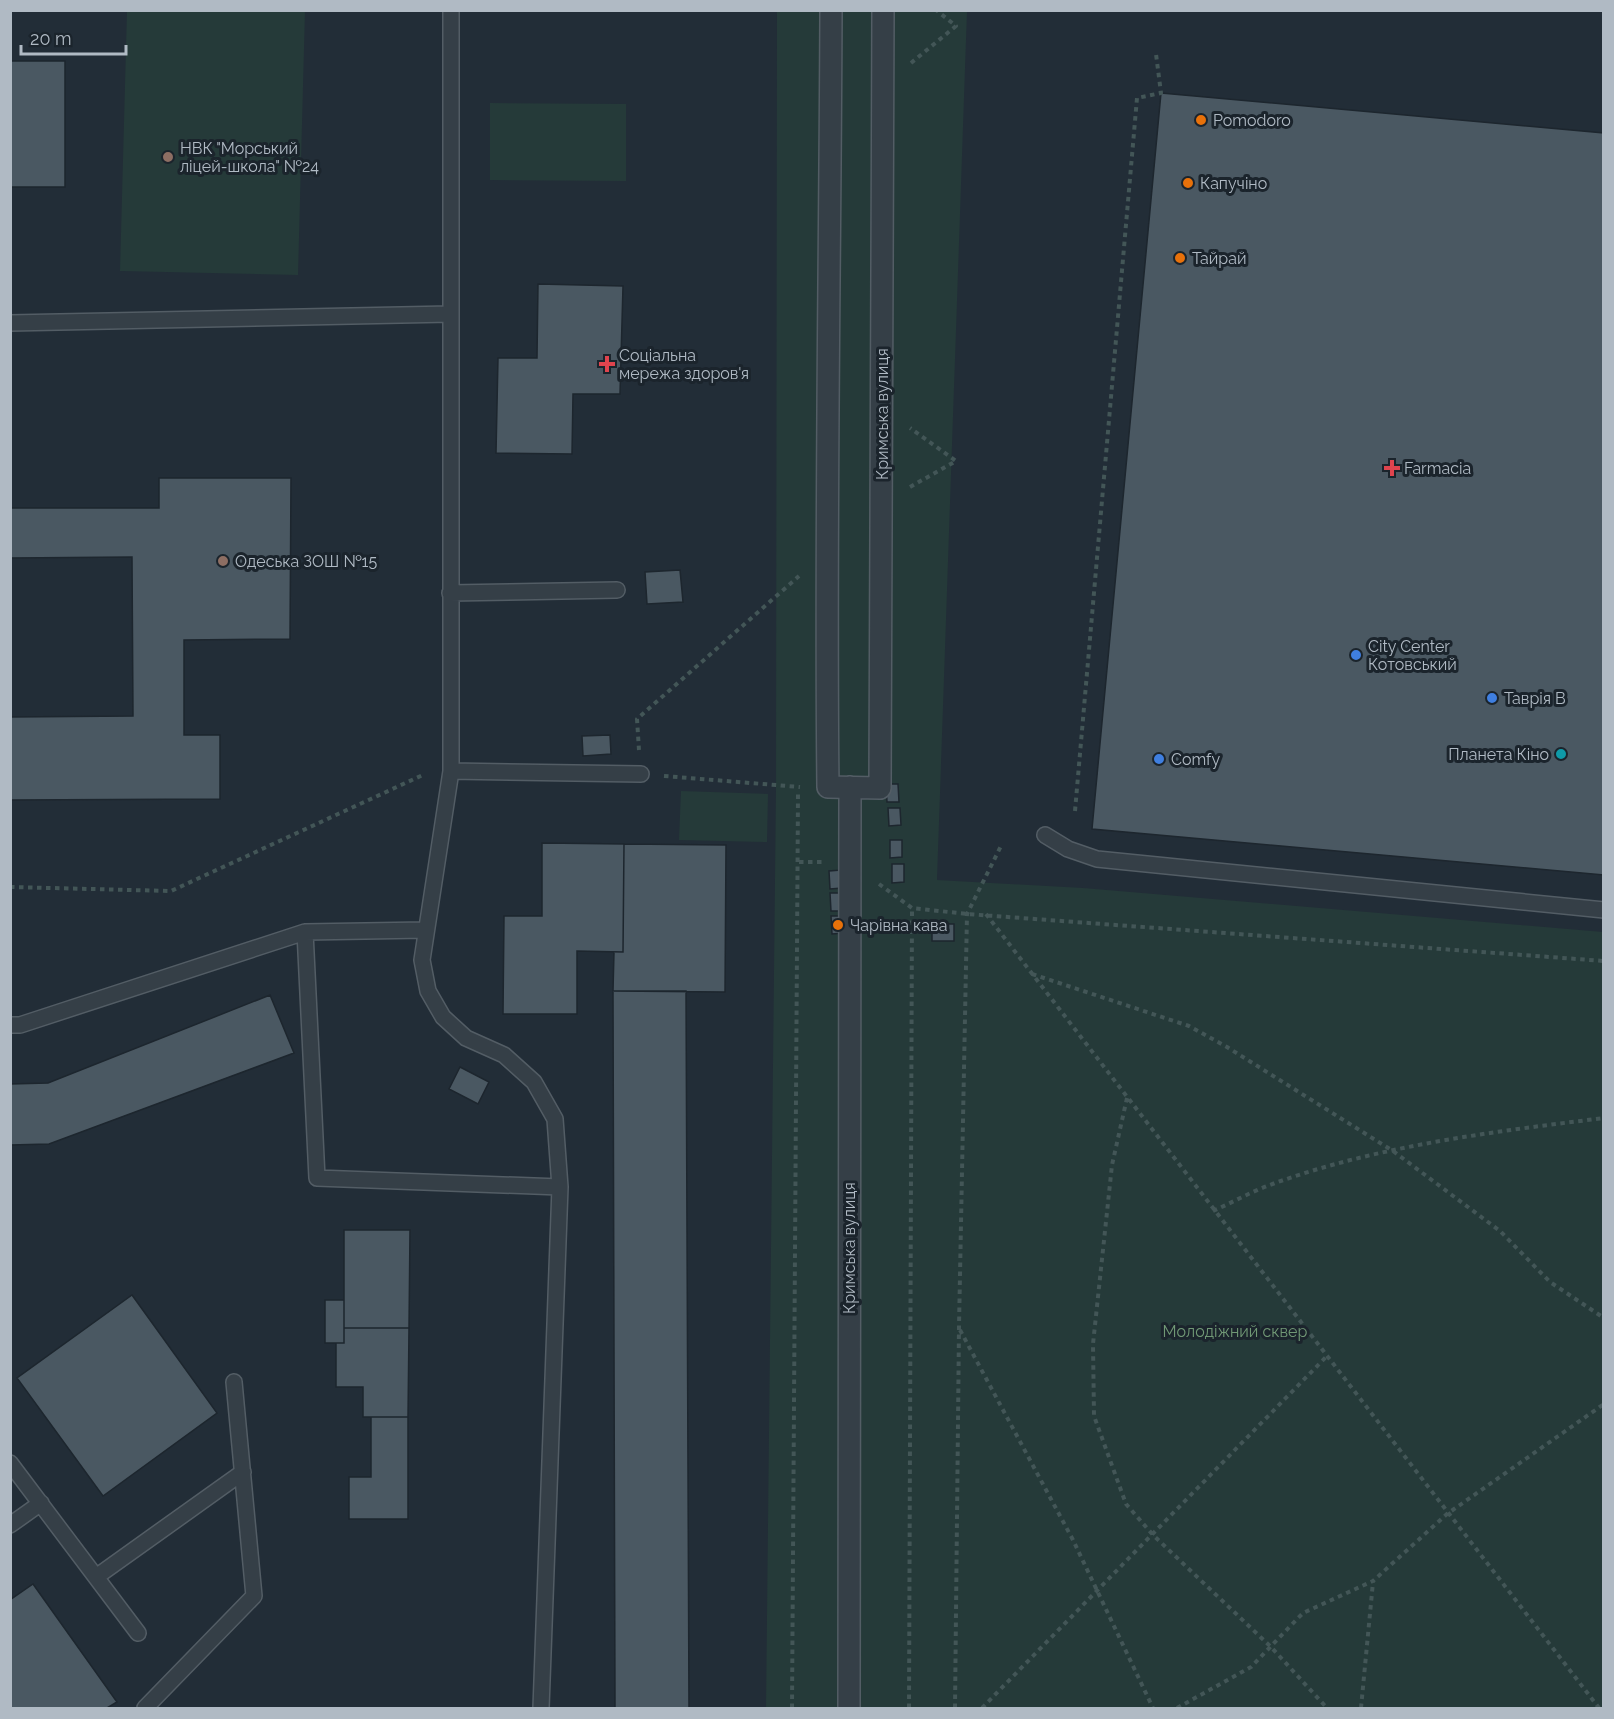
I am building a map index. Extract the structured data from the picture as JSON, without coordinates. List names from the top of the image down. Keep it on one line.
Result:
{"streets":{"street":["Кримська вулиця"]},"parks":["Молодіжний сквер"],"places":{"other":["Pomodoro","НВК \"Морський ліцей-школа\" №24","Капучіно","Тайрай","Одеська ЗОШ №15","City Center Котовський","Таврія В","Планета Кіно","Comfy","Чарівна кава"],"health":["Соціальна мережа здоров'я","Farmacia"]},"scale_bar":"20 m"}
